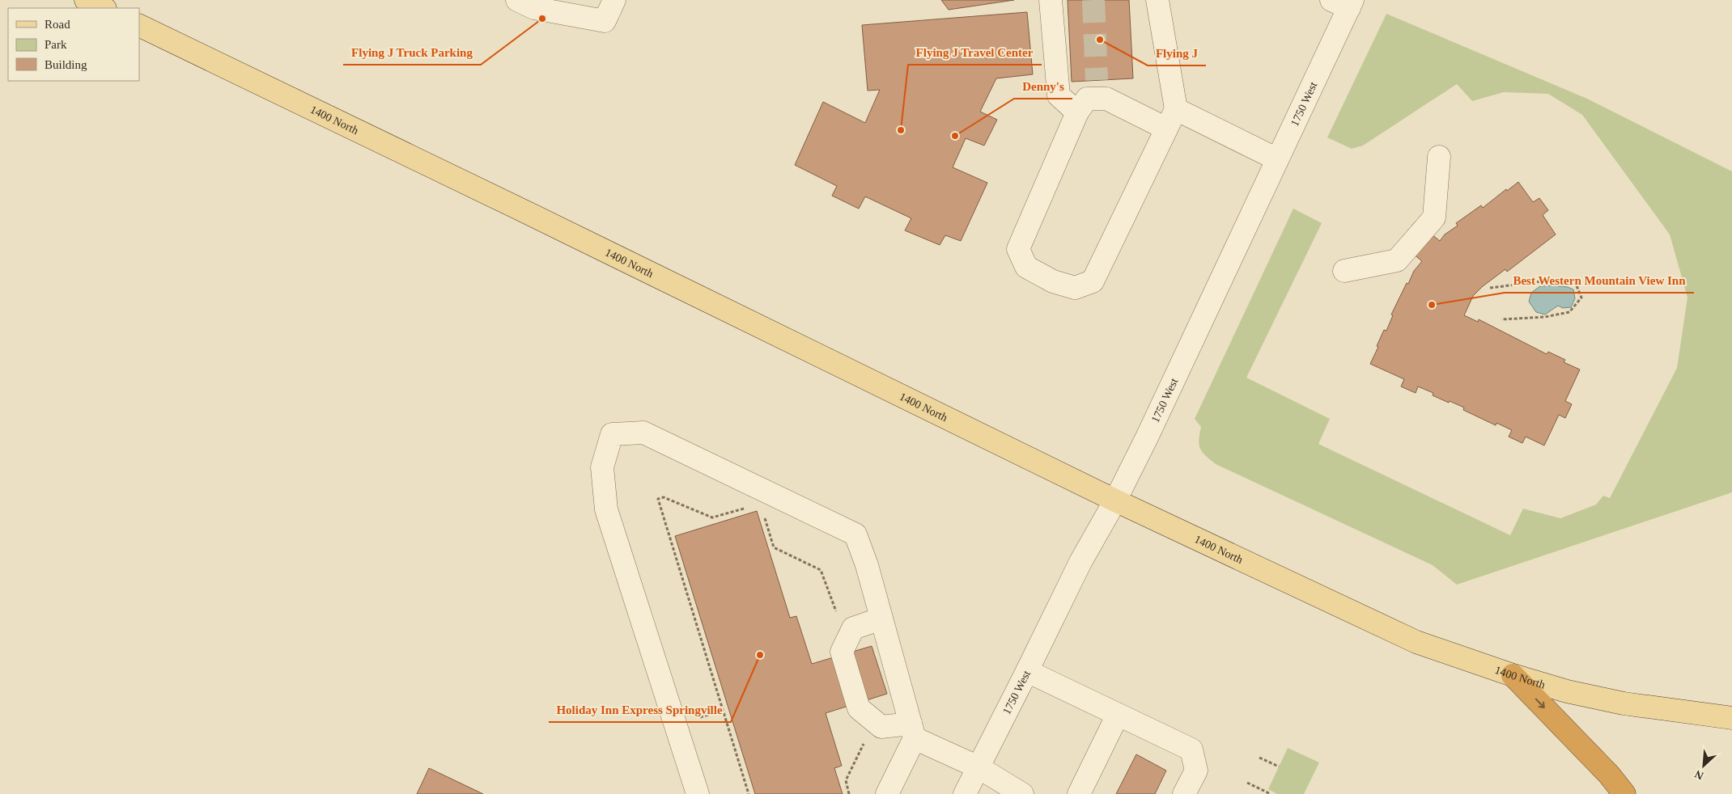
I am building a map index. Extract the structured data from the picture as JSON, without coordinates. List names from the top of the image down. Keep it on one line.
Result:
{"streets":{"main road":["1400 North"],"street":["1750 West"]},"crossings":[["1750 West","1400 North"]],"places":["Flying J Truck Parking","Flying J","Flying J Travel Center","Denny's","Best Western Mountain View Inn","Holiday Inn Express Springville"],"legend":["Road","Park","Building"],"north":"bottom left"}
